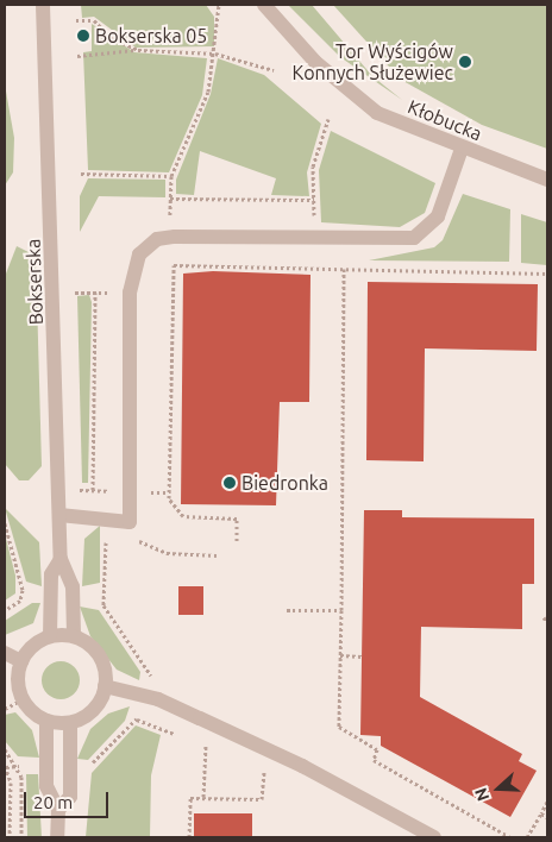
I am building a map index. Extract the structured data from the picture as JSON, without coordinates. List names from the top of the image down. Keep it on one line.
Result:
{"streets":{"street":["Kłobucka","Bokserska"]},"places":["Bokserska 05","Tor Wyścigów Konnych Służewiec","Biedronka"],"scale_bar":"20 m","north":"left"}
